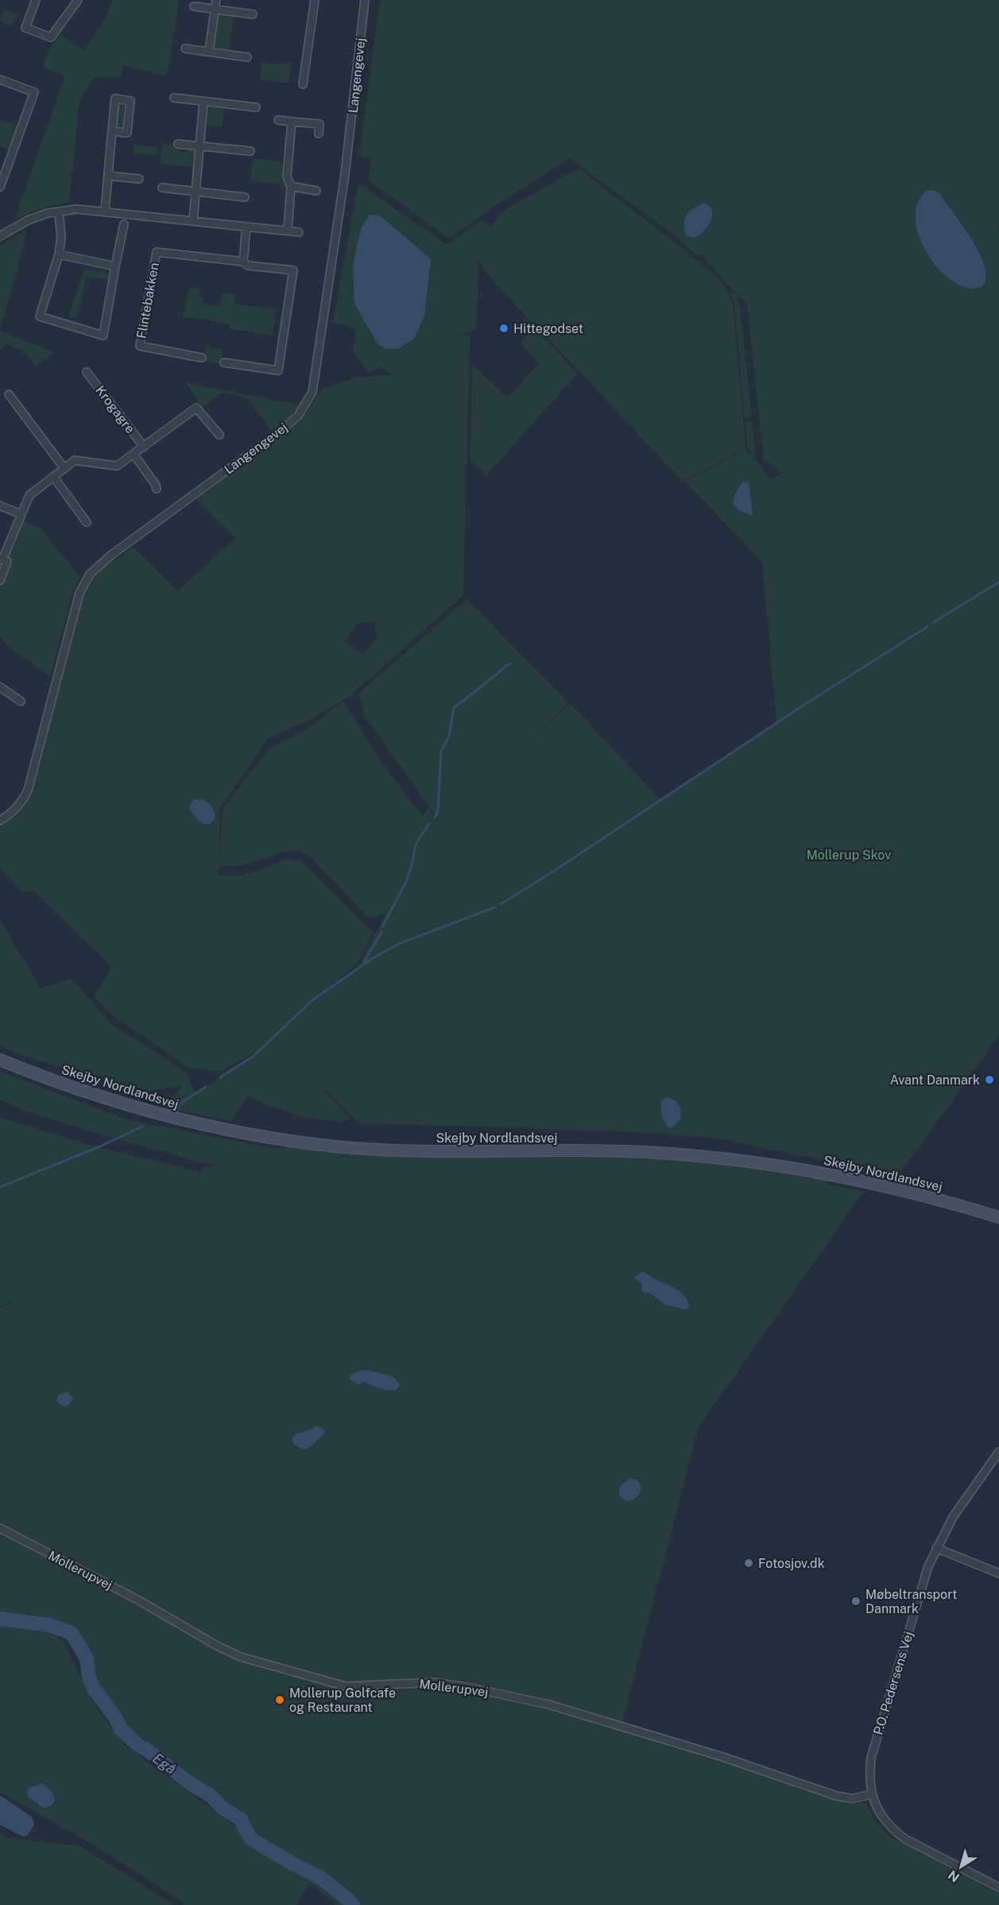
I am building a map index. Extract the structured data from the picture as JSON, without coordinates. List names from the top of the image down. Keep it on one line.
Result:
{"streets":{"street":["Langengevej","Flintebakken","Krogagre","Skejby Nordlandsvej","Mollerupvej","P.O. Pedersens Vej"]},"crossings":[["Mollerupvej","P.O. Pedersens Vej"]],"water":["Egå"],"parks":["Mollerup Skov"],"places":["Hittegodset","Avant Danmark","Fotosjov.dk","Møbeltransport Danmark","Mollerup Golfcafe og Restaurant"],"north":"bottom left"}
